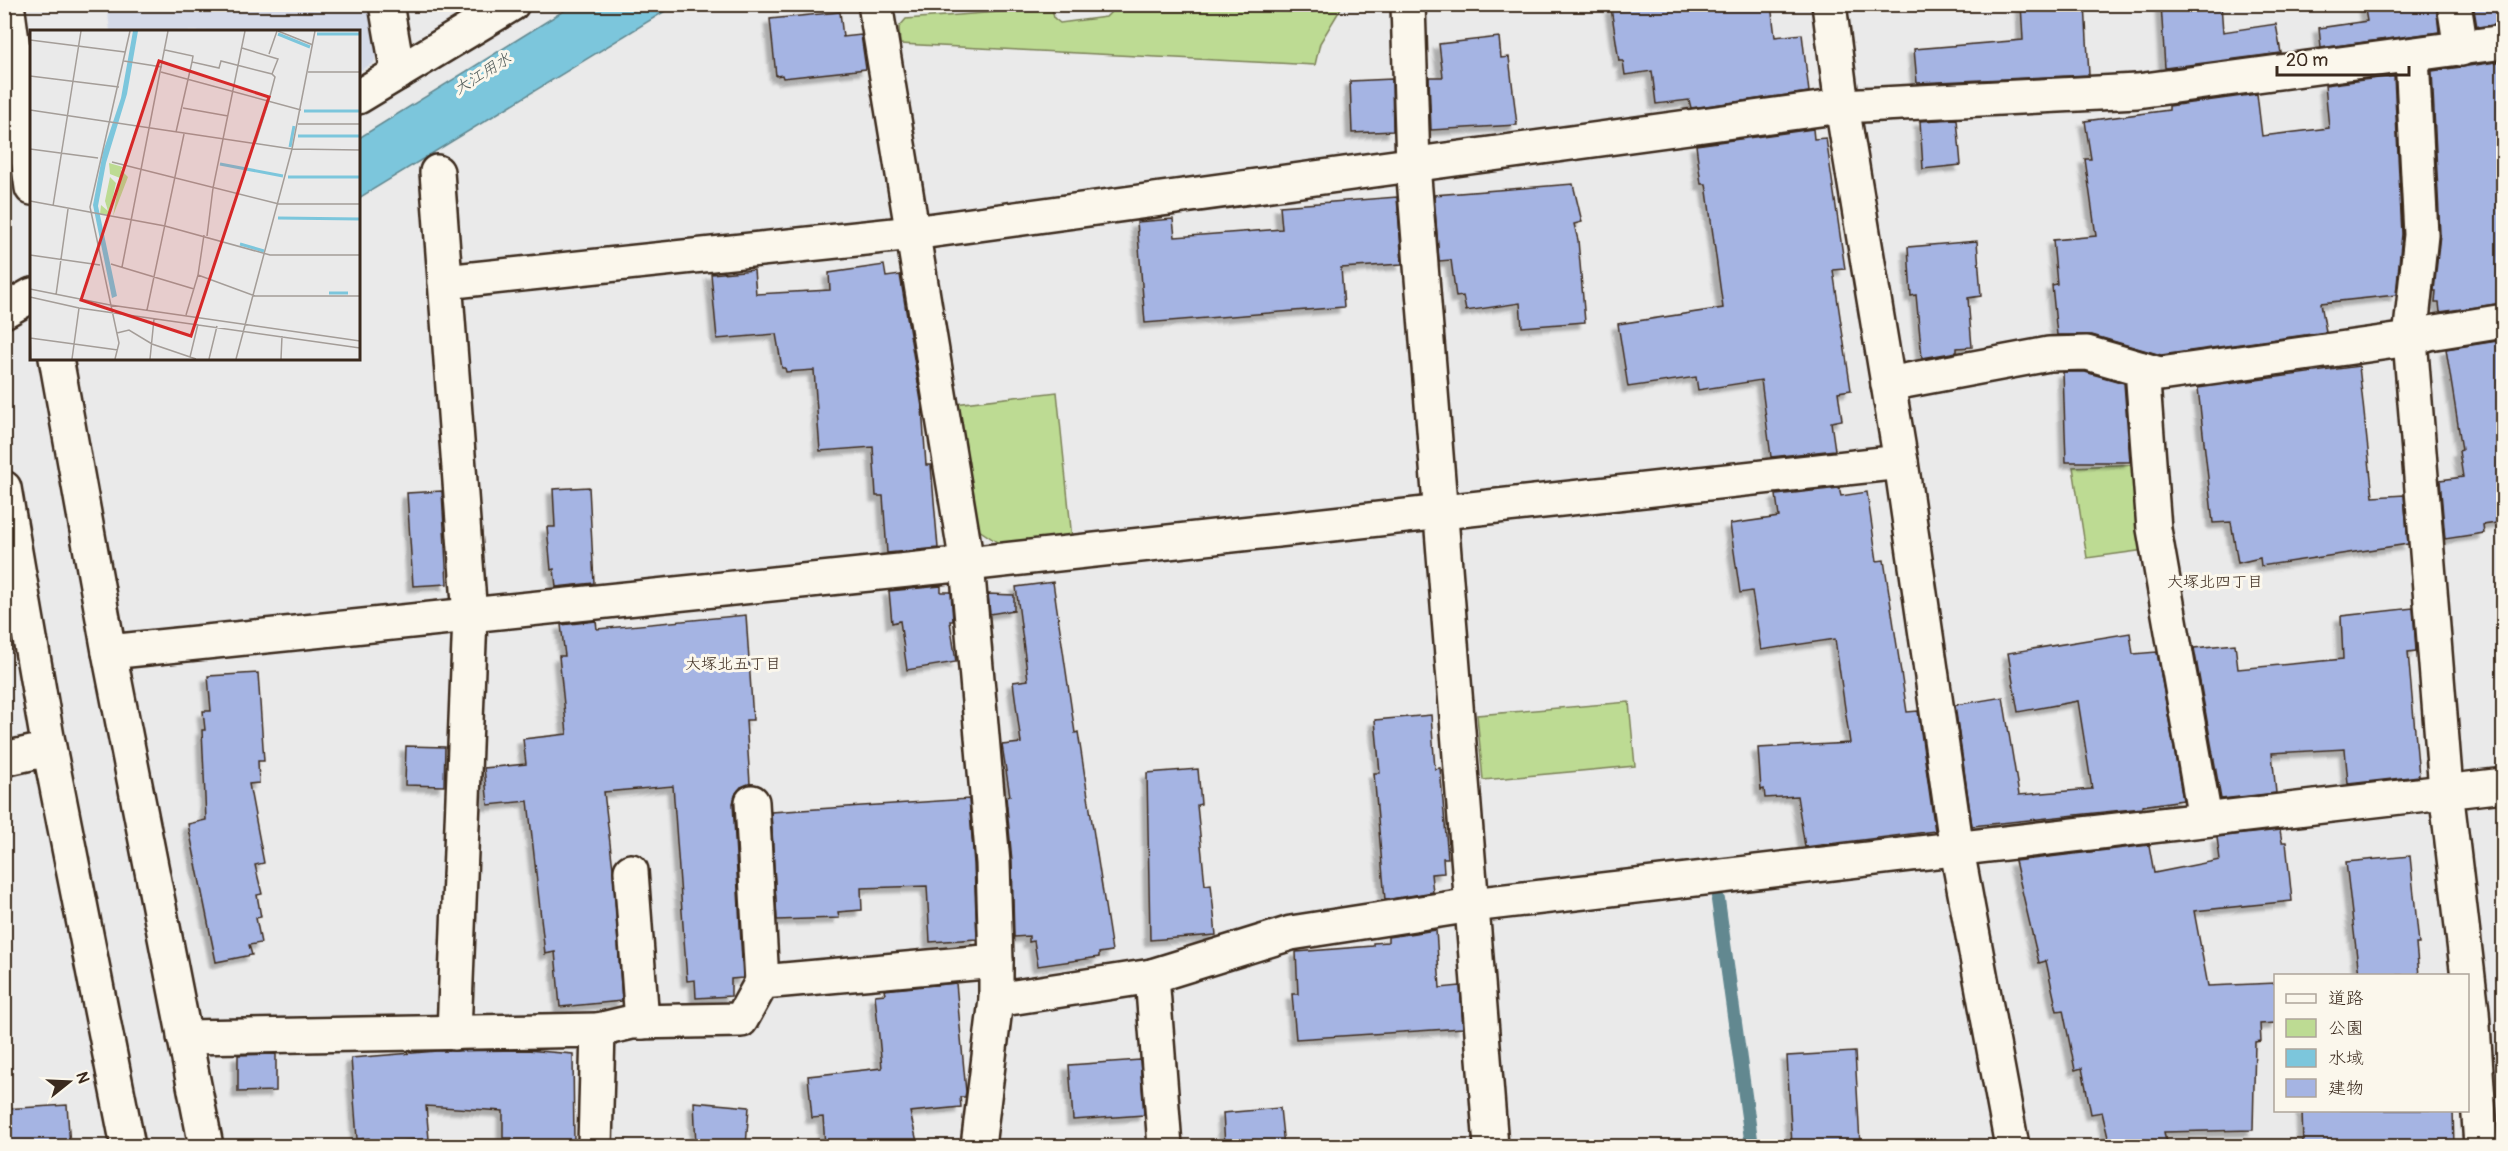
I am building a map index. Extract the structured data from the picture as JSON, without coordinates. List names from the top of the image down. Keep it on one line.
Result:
{"districts":["大塚北四丁目","大塚北五丁目"],"water":["大江用水"],"legend":["道路","公園","水域","建物"],"scale_bar":"20 m","north":"right"}
